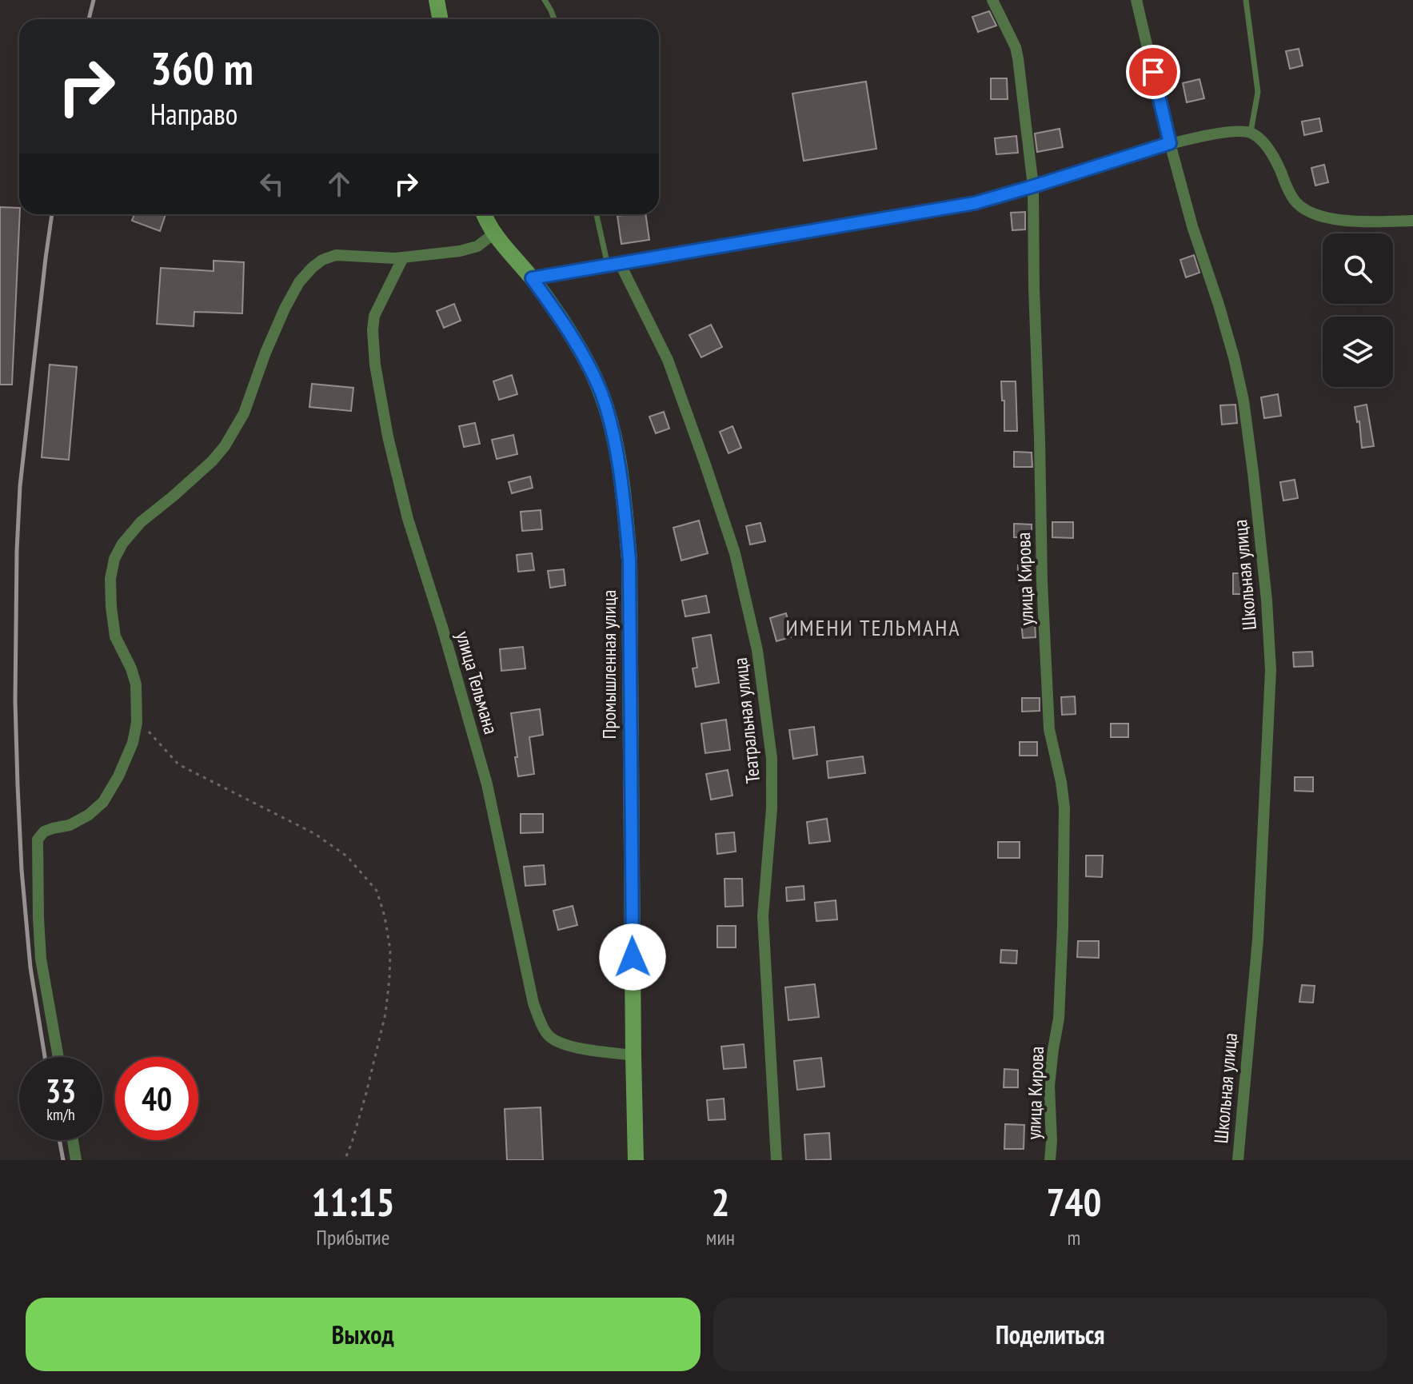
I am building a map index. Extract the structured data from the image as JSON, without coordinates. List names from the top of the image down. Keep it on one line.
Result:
{"streets":{"street":["Школьная улица","улица Кирова","Промышленная улица","улица Тельмана","Театральная улица"]},"crossings":[["Промышленная улица","улица Тельмана"]],"districts":["ИМЕНИ ТЕЛЬМАНА"],"page":{"turn":["360 m","Направо"],"speed":"33 km/h","limit":"40","eta":["11:15","Прибытие","2","мин","740","m"],"buttons":["Выход","Поделиться"]}}
